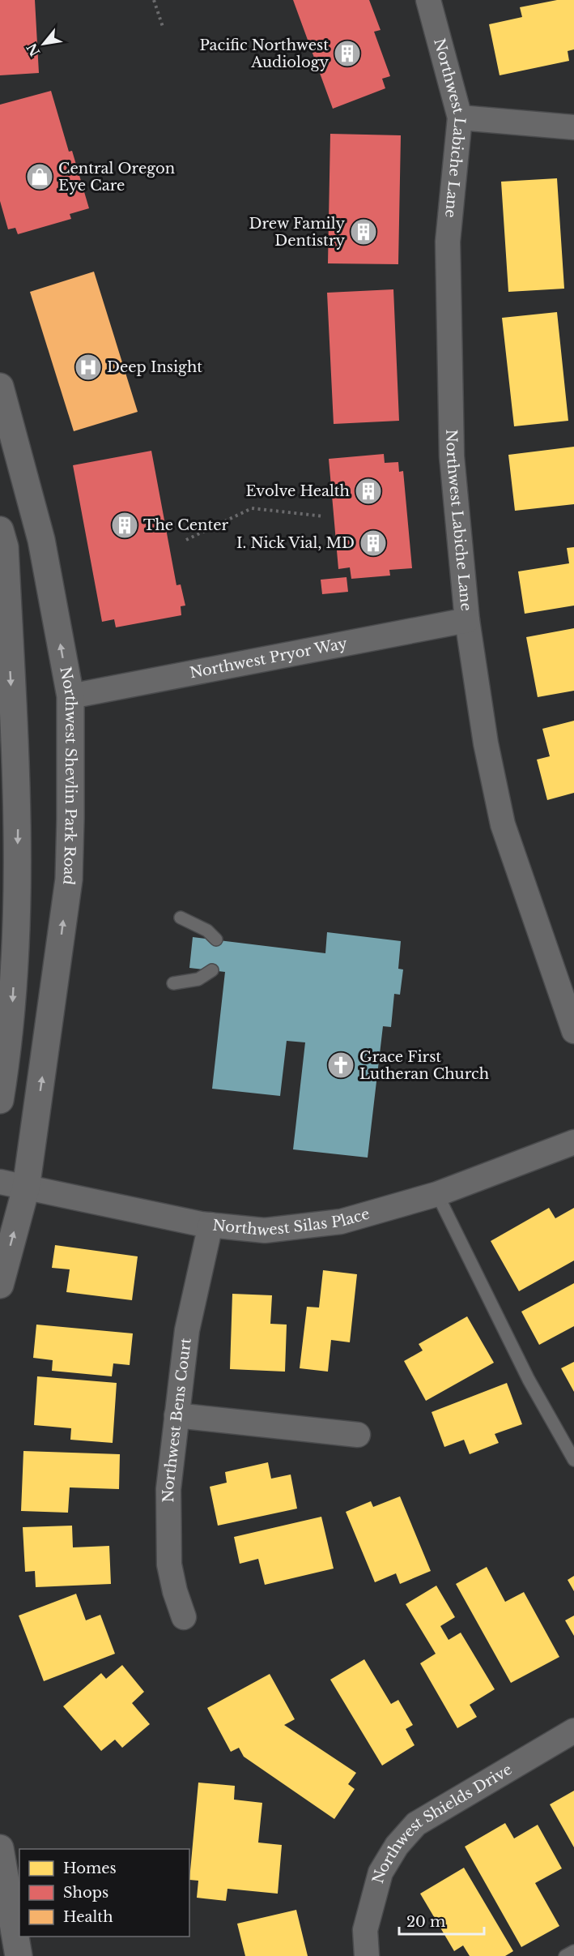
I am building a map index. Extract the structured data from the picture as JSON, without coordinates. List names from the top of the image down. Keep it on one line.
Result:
{"streets":{"main road":["Northwest Shevlin Park Road"],"street":["Northwest Labiche Lane","Northwest Pryor Way","Northwest Silas Place","Northwest Bens Court","Northwest Shields Drive"]},"crossings":[["Northwest Labiche Lane","Northwest Pryor Way"],["Northwest Pryor Way","Northwest Shevlin Park Road"],["Northwest Shevlin Park Road","Northwest Silas Place"],["Northwest Silas Place","Northwest Bens Court"]],"places":{"building":["Pacific Northwest Audiology","Drew Family Dentistry","Evolve Health","The Center","I. Nick Vial, MD"],"shop":["Central Oregon Eye Care"],"hospital":["Deep Insight"],"church":["Grace First Lutheran Church"]},"legend":["Homes","Shops","Health"],"scale_bar":"20 m","north":"bottom left"}
